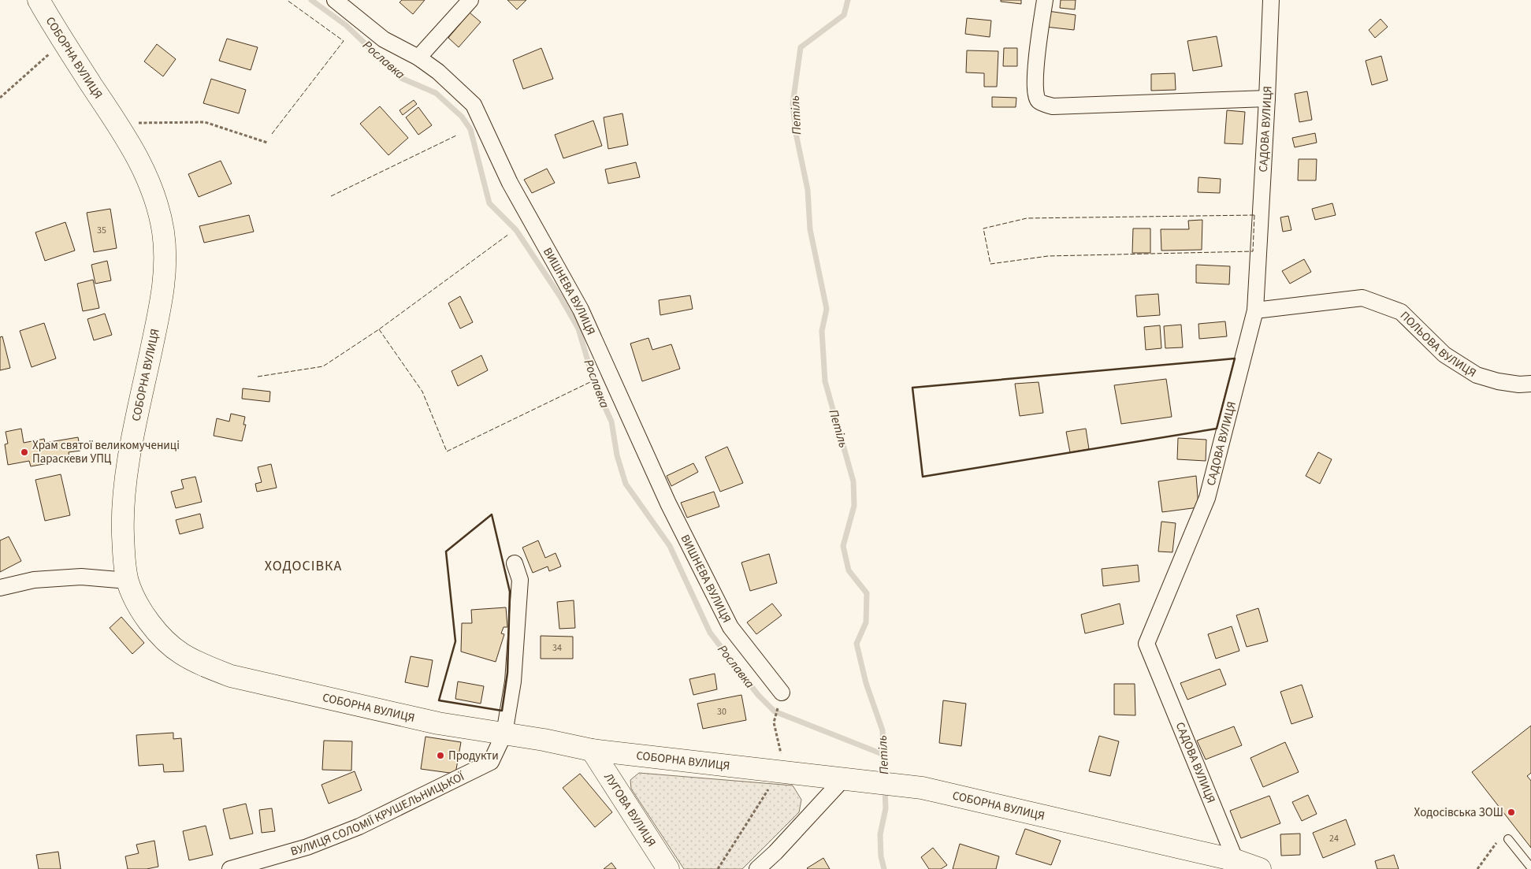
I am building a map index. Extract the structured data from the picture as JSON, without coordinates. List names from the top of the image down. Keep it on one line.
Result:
{"streets":{"street":["СОБОРНА ВУЛИЦЯ","САДОВА ВУЛИЦЯ","ВИШНЕВА ВУЛИЦЯ","ПОЛЬОВА ВУЛИЦЯ","ЛУГОВА ВУЛИЦЯ","ВУЛИЦЯ СОЛОМІЇ КРУШЕЛЬНИЦЬКОЇ"]},"crossings":[["СОБОРНА ВУЛИЦЯ","САДОВА ВУЛИЦЯ"],["СОБОРНА ВУЛИЦЯ","ЛУГОВА ВУЛИЦЯ"],["СОБОРНА ВУЛИЦЯ","ВУЛИЦЯ СОЛОМІЇ КРУШЕЛЬНИЦЬКОЇ"],["САДОВА ВУЛИЦЯ","ПОЛЬОВА ВУЛИЦЯ"]],"districts":["ХОДОСІВКА"],"water":["Рославка","Петіль"],"places":["Храм святої великомучениці Параскеви УПЦ","Продукти","Ходосівська ЗОШ"],"house_numbers":["35","34","30","24"]}
